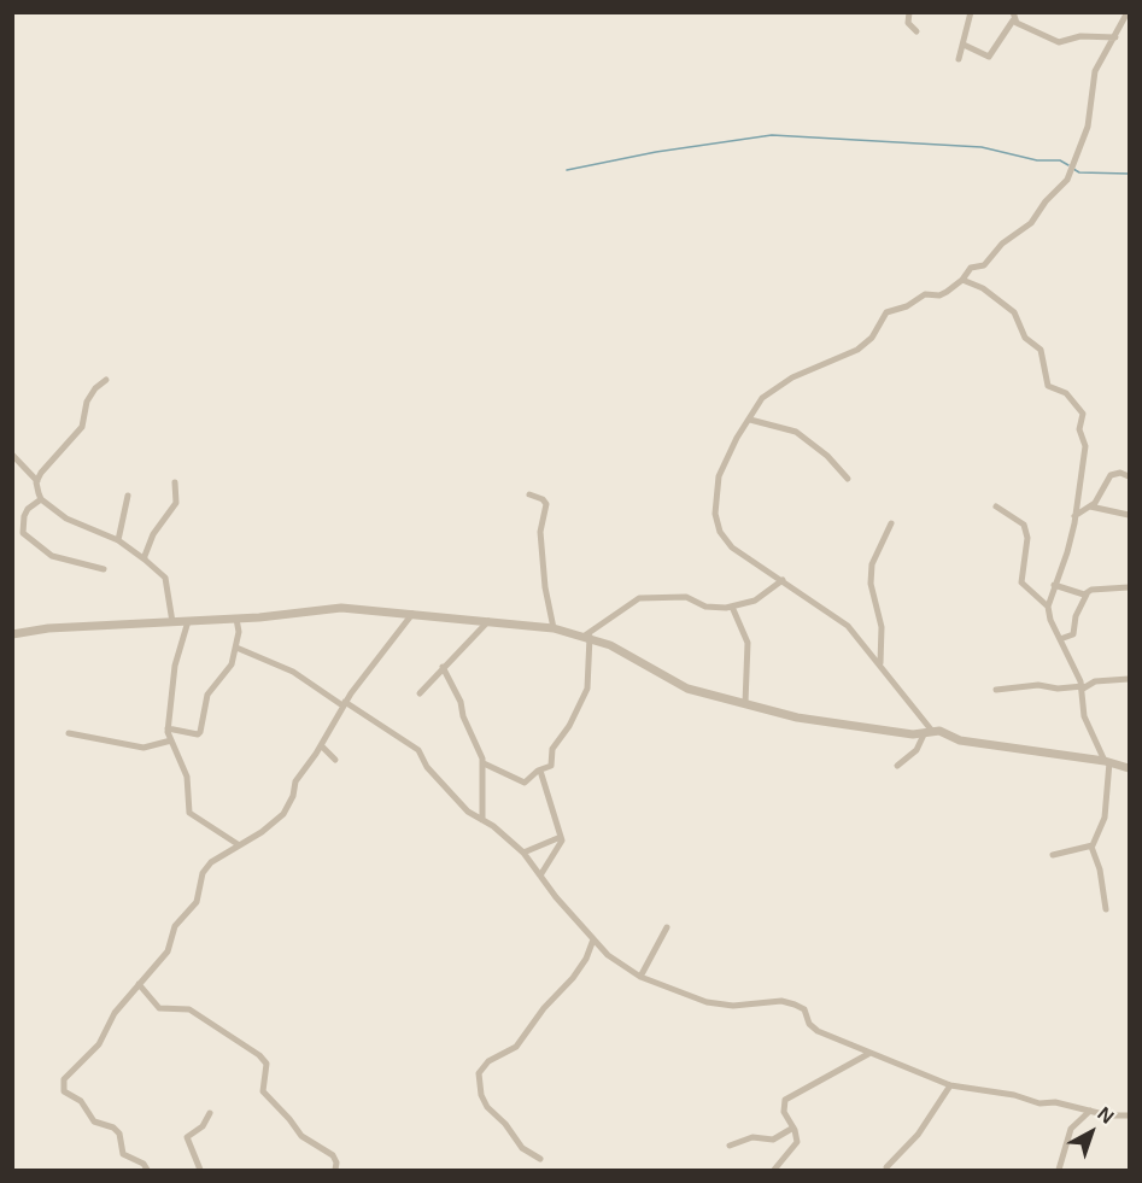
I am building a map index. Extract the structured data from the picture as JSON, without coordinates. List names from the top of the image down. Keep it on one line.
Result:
{"north":"top right"}
